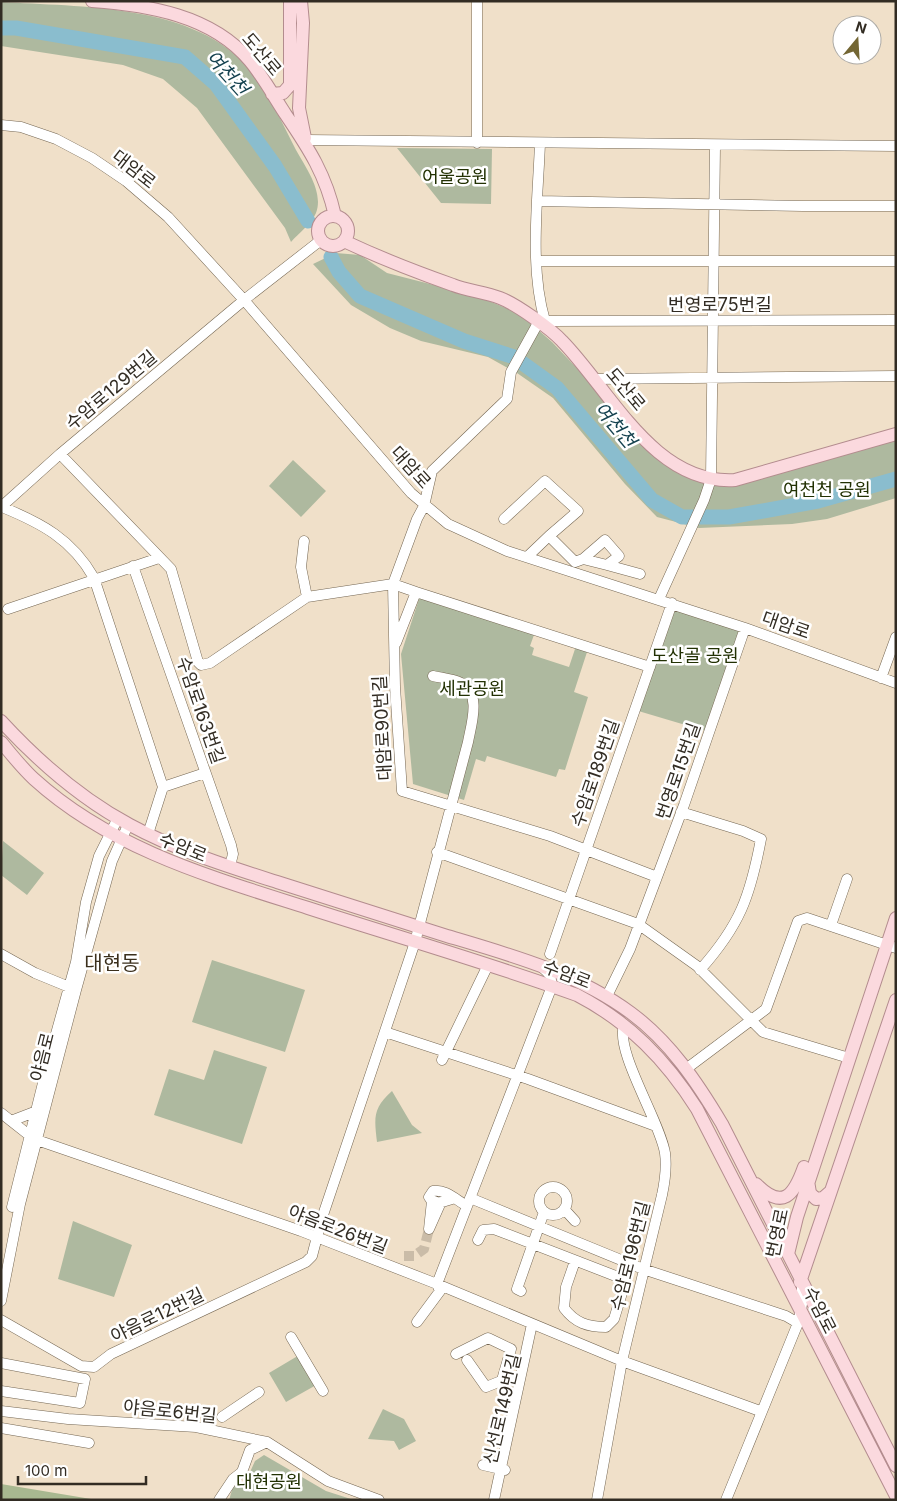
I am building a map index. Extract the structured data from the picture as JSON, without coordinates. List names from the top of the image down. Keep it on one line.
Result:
{"streets":{"main road":["도산로","수암로","번영로"],"street":["대암로","번영로75번길","수암로129번길","수암로163번길","대암로90번길","번영로15번길","수암로189번길","야음로","야음로26번길","수암로196번길","야음로12번길","신선로149번길","야음로6번길"]},"crossings":[["도산로","번영로75번길"],["도산로","수암로129번길"],["도산로","대암로90번길"],["대암로","수암로129번길"],["대암로","대암로90번길"],["대암로","번영로15번길"],["대암로","수암로189번길"],["번영로75번길","대암로90번길"],["수암로163번길","수암로"],["대암로90번길","번영로15번길"],["대암로90번길","수암로189번길"],["번영로15번길","수암로"],["수암로","야음로"],["수암로","번영로"],["수암로","수암로196번길"],["수암로","야음로12번길"],["야음로","야음로26번길"],["야음로26번길","수암로196번길"],["야음로26번길","야음로12번길"],["야음로26번길","신선로149번길"]],"districts":["대현동"],"water":["여천천"],"parks":["어울공원","여천천 공원","도산골 공원","세관공원","대현공원"],"scale_bar":"100 m","north":"top"}
